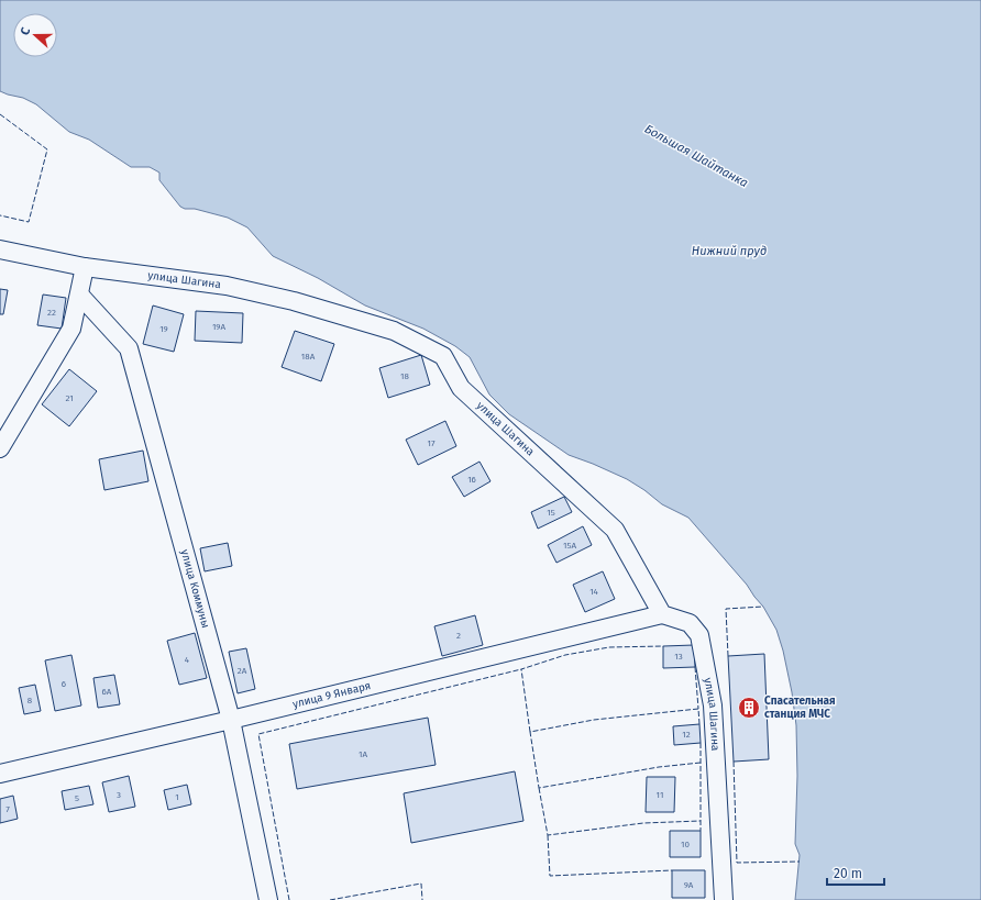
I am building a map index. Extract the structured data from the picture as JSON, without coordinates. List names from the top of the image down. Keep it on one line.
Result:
{"streets":{"street":["улица Шагина","улица Коммуны","улица 9 Января"]},"crossings":[["улица Шагина","улица 9 Января"],["улица Коммуны","улица 9 Января"]],"water":["Большая Шайтанка","Нижний пруд"],"places":{"building":["Спасательная станция МЧС"]},"house_numbers":["22","19А","19","18А","18","21","17","16","15","15А","14","2","13","4","2А","6","6А","8","12","1А","3","11","1","5","7","10","9А"],"scale_bar":"20 m","north":"left"}
